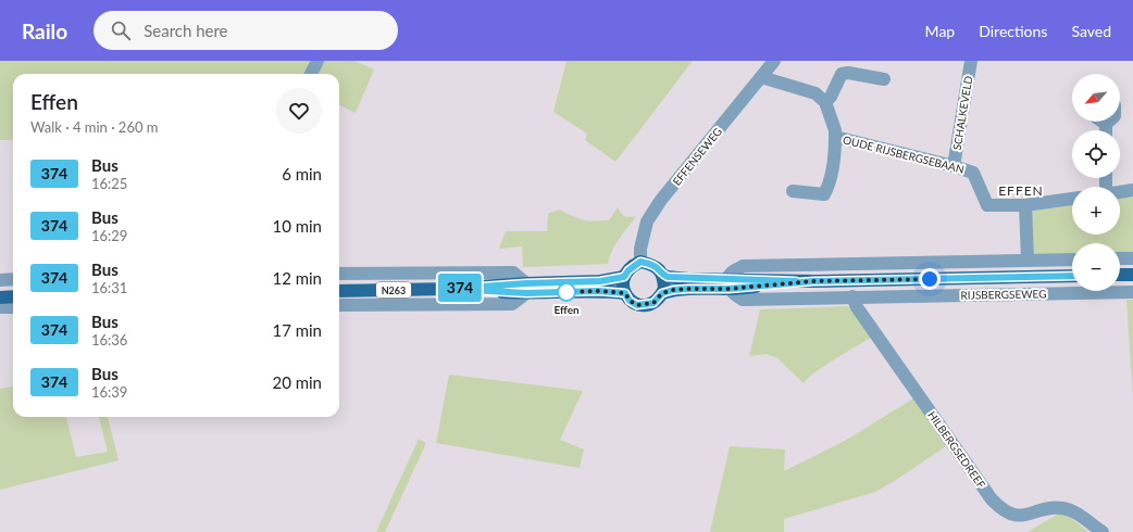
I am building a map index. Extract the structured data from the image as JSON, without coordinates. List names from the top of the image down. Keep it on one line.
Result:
{"streets":{"main road":["N263","RIJSBERGSEWEG"],"street":["SCHALKEVELD","OUDE RIJSBERGSEBAAN","EFFENSEWEG","HILBERGSEDREEF"]},"crossings":[["SCHALKEVELD","OUDE RIJSBERGSEBAAN"],["EFFENSEWEG","N263"],["EFFENSEWEG","RIJSBERGSEWEG"],["N263","RIJSBERGSEWEG"],["RIJSBERGSEWEG","HILBERGSEDREEF"]],"districts":["EFFEN"],"places":["Effen"],"lines":["bus line 374"],"north":"bottom left","page":{"header":"Railo","search":"Search here","nav":["Map","Directions","Saved"],"on_map":"374","map_buttons":["+","−"],"heading":["Effen","Walk · 4 min · 260 m"],"list":[{"mark":"374","name":"Bus","note":"16:25","value":"6 min"},{"mark":"374","name":"Bus","note":"16:29","value":"10 min"},{"mark":"374","name":"Bus","note":"16:31","value":"12 min"},{"mark":"374","name":"Bus","note":"16:36","value":"17 min"},{"mark":"374","name":"Bus","note":"16:39","value":"20 min"}]}}
